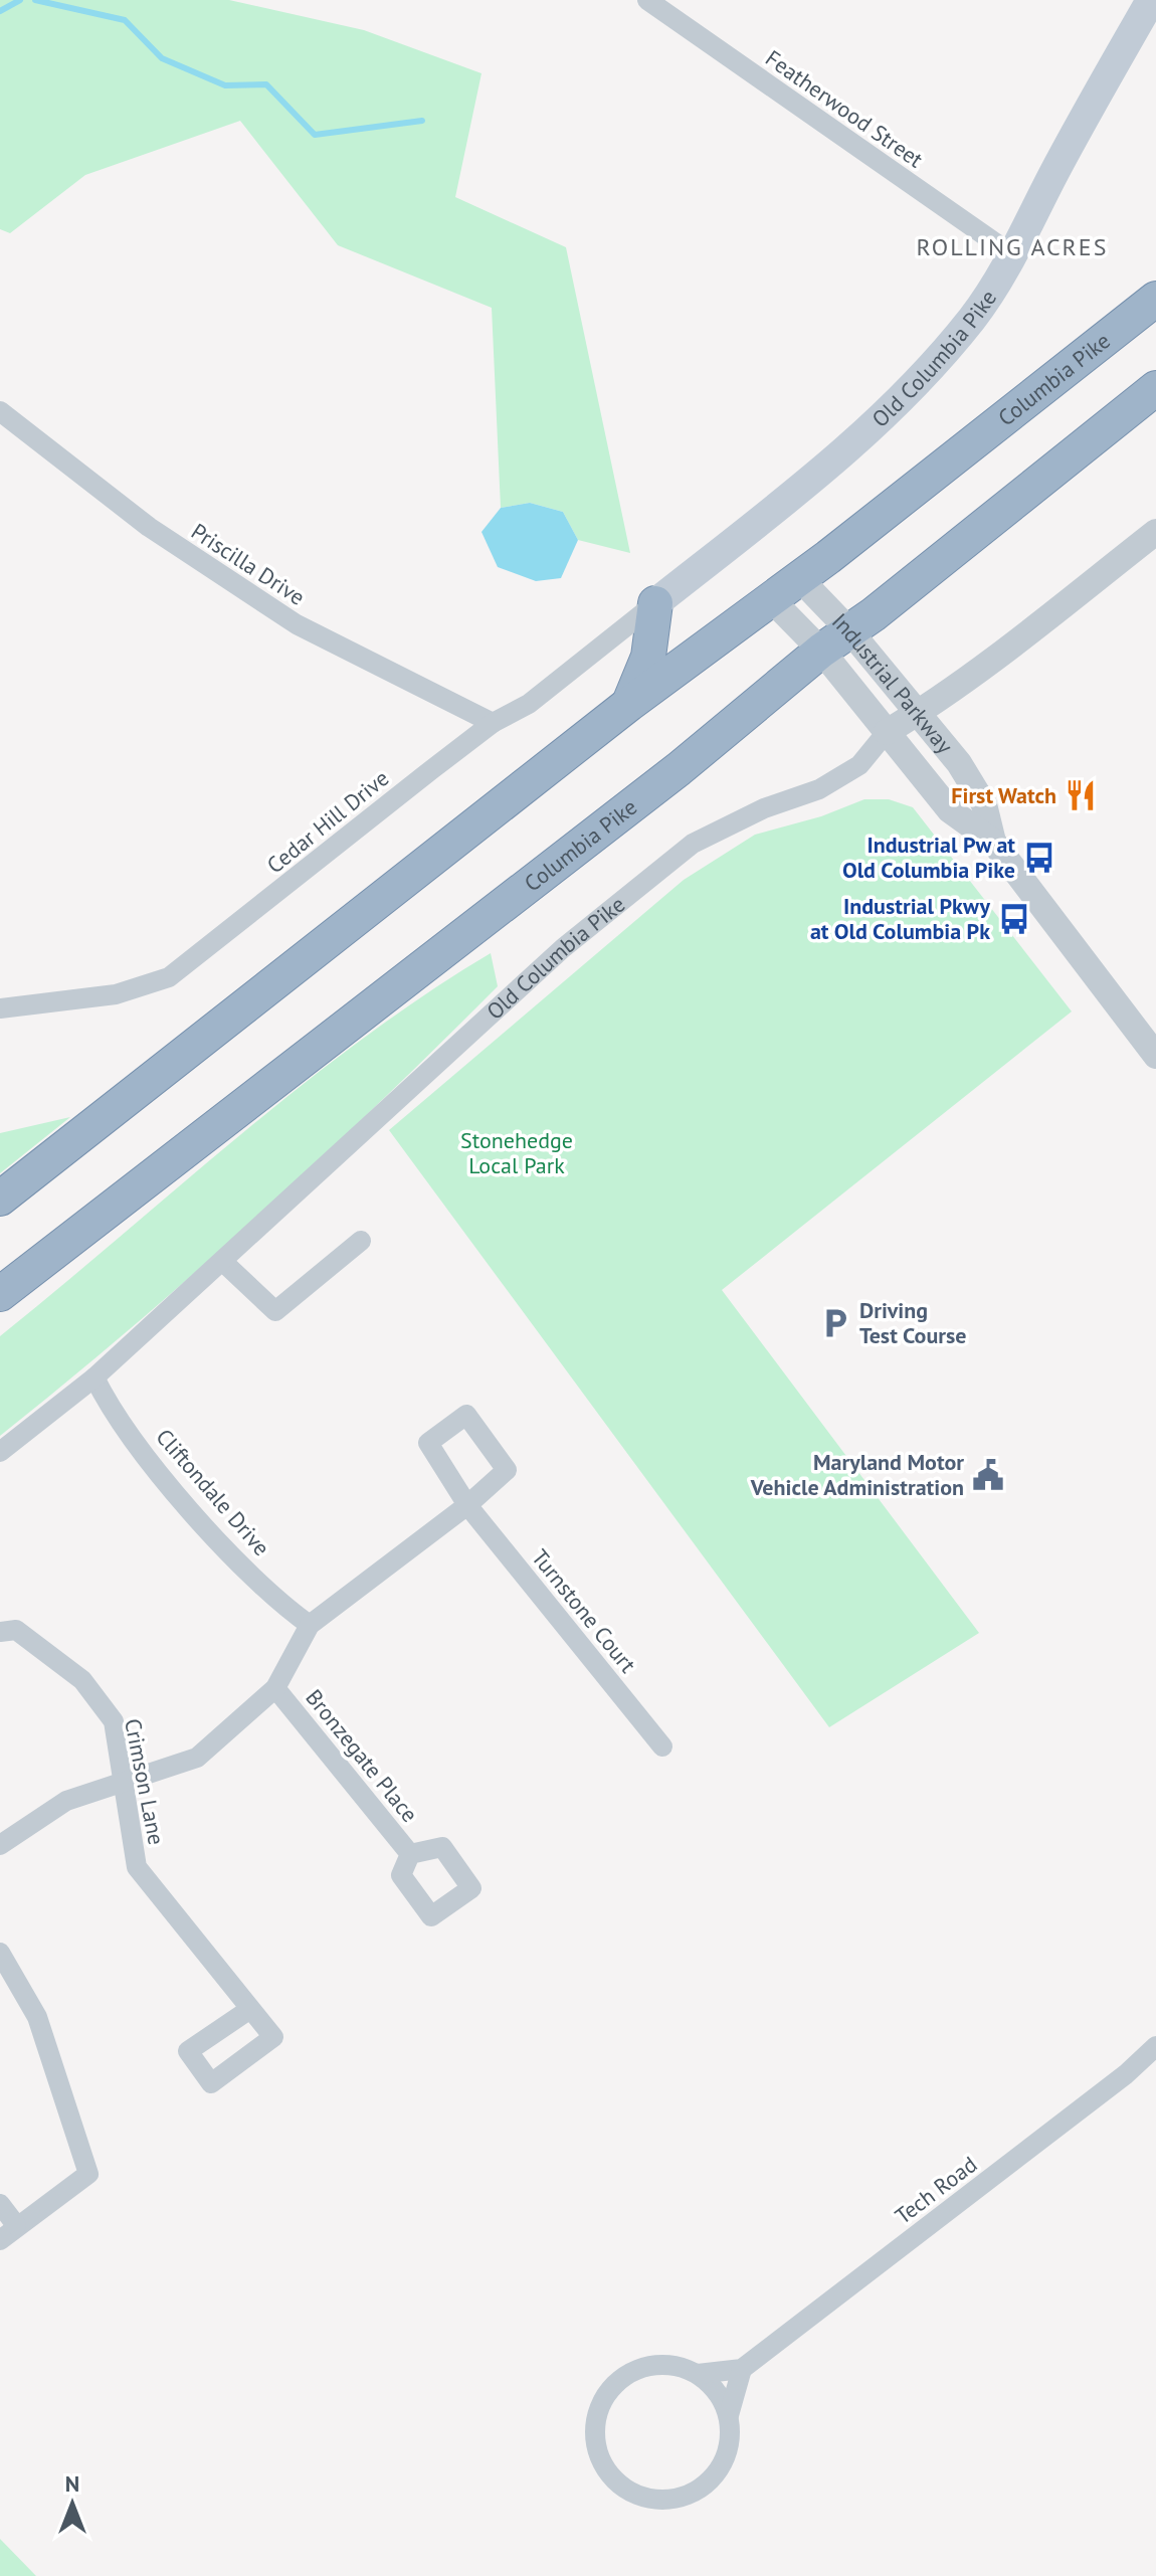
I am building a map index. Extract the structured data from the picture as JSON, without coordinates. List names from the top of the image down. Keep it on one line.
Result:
{"streets":{"highway":["Columbia Pike"],"main road":["Old Columbia Pike"],"street":["Featherwood Street","Priscilla Drive","Industrial Parkway","Cedar Hill Drive","Cliftondale Drive","Turnstone Court","Bronzegate Place","Crimson Lane","Tech Road"]},"crossings":[["Featherwood Street","Old Columbia Pike"],["Old Columbia Pike","Industrial Parkway"],["Old Columbia Pike","Cedar Hill Drive"],["Old Columbia Pike","Cliftondale Drive"],["Columbia Pike","Industrial Parkway"],["Priscilla Drive","Cedar Hill Drive"],["Cliftondale Drive","Turnstone Court"]],"districts":["ROLLING ACRES"],"parks":["Stonehedge Local Park"],"places":{"restaurant":["First Watch"],"bus stop":["Industrial Pw at Old Columbia Pike","Industrial Pkwy at Old Columbia Pk"],"parking":["Driving Test Course"],"public building":["Maryland Motor Vehicle Administration"]},"north":"top"}
